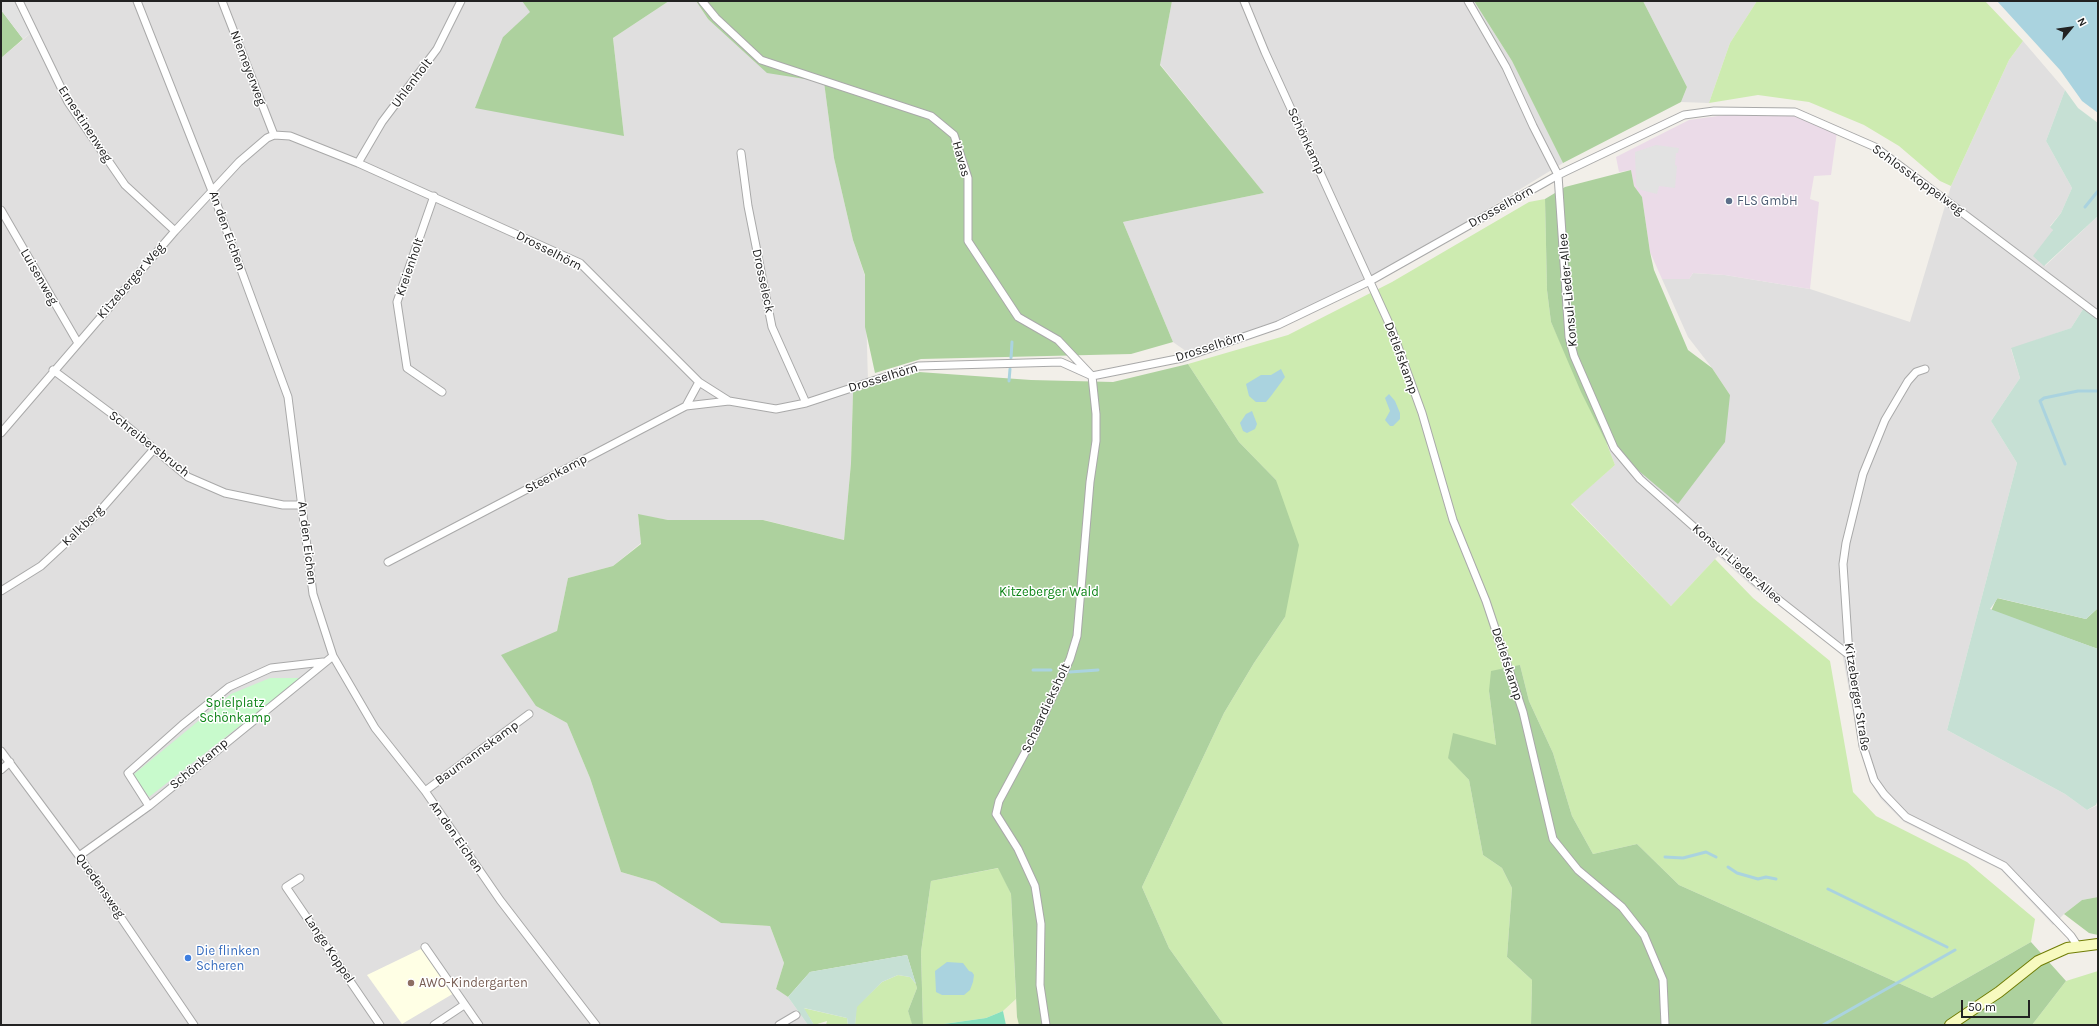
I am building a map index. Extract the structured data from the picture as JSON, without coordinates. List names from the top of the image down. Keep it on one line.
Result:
{"streets":{"street":["Niemeyerweg","Uhlenholt","Ernestinenweg","Schönkamp","Havas","Schlosskoppelweg","Drosselhörn","An den Eichen","Kreienholt","Luisenweg","Kitzeberger Weg","Drosseleck","Konsul-Lieder-Allee","Detlefskamp","Schreibersbruch","Steenkamp","Kalkberg","Kitzeberger Straße","Schaardieksholt","Baumannskamp","Quedensweg","Lange Koppel"]},"crossings":[["Niemeyerweg","Drosselhörn"],["Niemeyerweg","Kitzeberger Weg"],["Uhlenholt","Drosselhörn"],["Ernestinenweg","Kitzeberger Weg"],["Schönkamp","Drosselhörn"],["Schönkamp","An den Eichen"],["Schönkamp","Detlefskamp"],["Schönkamp","Quedensweg"],["Havas","Drosselhörn"],["Havas","Schaardieksholt"],["Schlosskoppelweg","Drosselhörn"],["Schlosskoppelweg","Konsul-Lieder-Allee"],["Drosselhörn","Kreienholt"],["Drosselhörn","Kitzeberger Weg"],["Drosselhörn","Drosseleck"],["Drosselhörn","Konsul-Lieder-Allee"],["Drosselhörn","Detlefskamp"],["Drosselhörn","Steenkamp"],["Drosselhörn","Schaardieksholt"],["An den Eichen","Kitzeberger Weg"],["An den Eichen","Schreibersbruch"],["An den Eichen","Baumannskamp"],["Luisenweg","Kitzeberger Weg"],["Kitzeberger Weg","Schreibersbruch"],["Konsul-Lieder-Allee","Kitzeberger Straße"],["Schreibersbruch","Kalkberg"]],"parks":["Kitzeberger Wald","Spielplatz Schönkamp"],"places":["FLS GmbH","Die flinken Scheren","AWO-Kindergarten"],"scale_bar":"50 m","north":"top right"}
